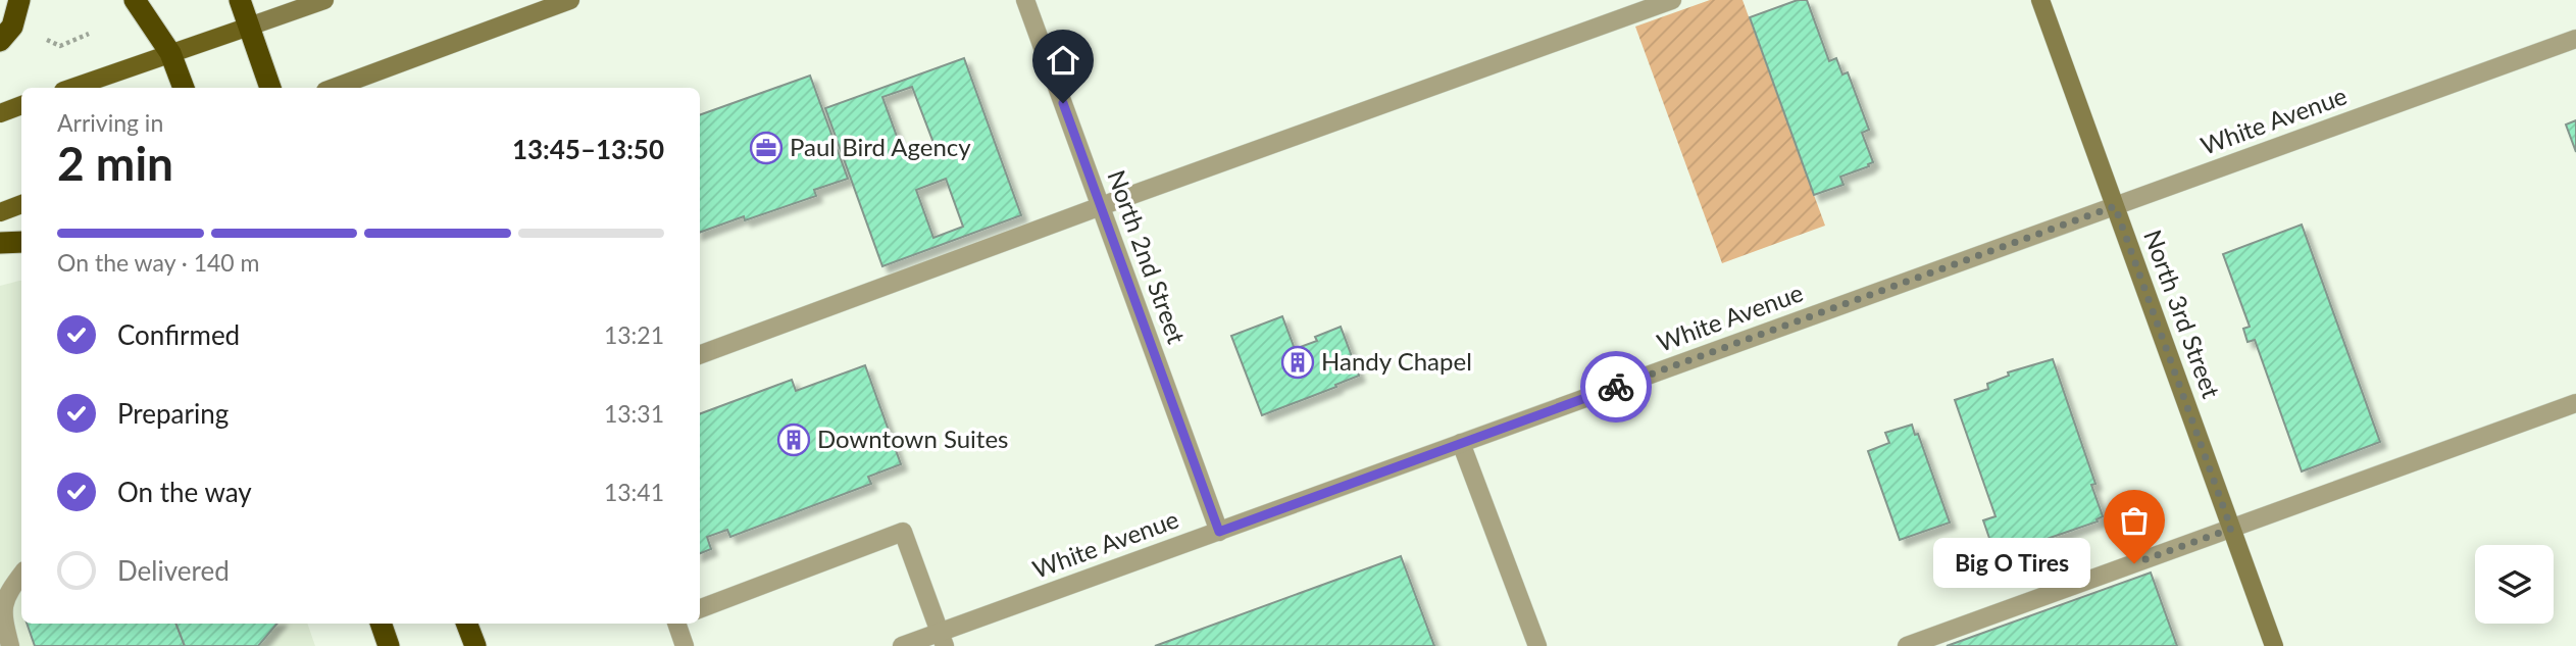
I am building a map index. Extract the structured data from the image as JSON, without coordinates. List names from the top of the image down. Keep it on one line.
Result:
{"streets":{"street":["White Avenue","North 2nd Street","North 3rd Street"]},"crossings":[["White Avenue","North 2nd Street"],["White Avenue","North 3rd Street"]],"places":{"office":["Paul Bird Agency"],"building":["Handy Chapel","Downtown Suites"],"other":["Big O Tires"]},"page":{"heading":["2 min","Arriving in","13:45–13:50"],"bar":"On the way · 140 m","list":[["Confirmed","13:21"],["Preparing","13:31"],["On the way","13:41"],"Delivered"],"bubble":"Big O Tires"}}
